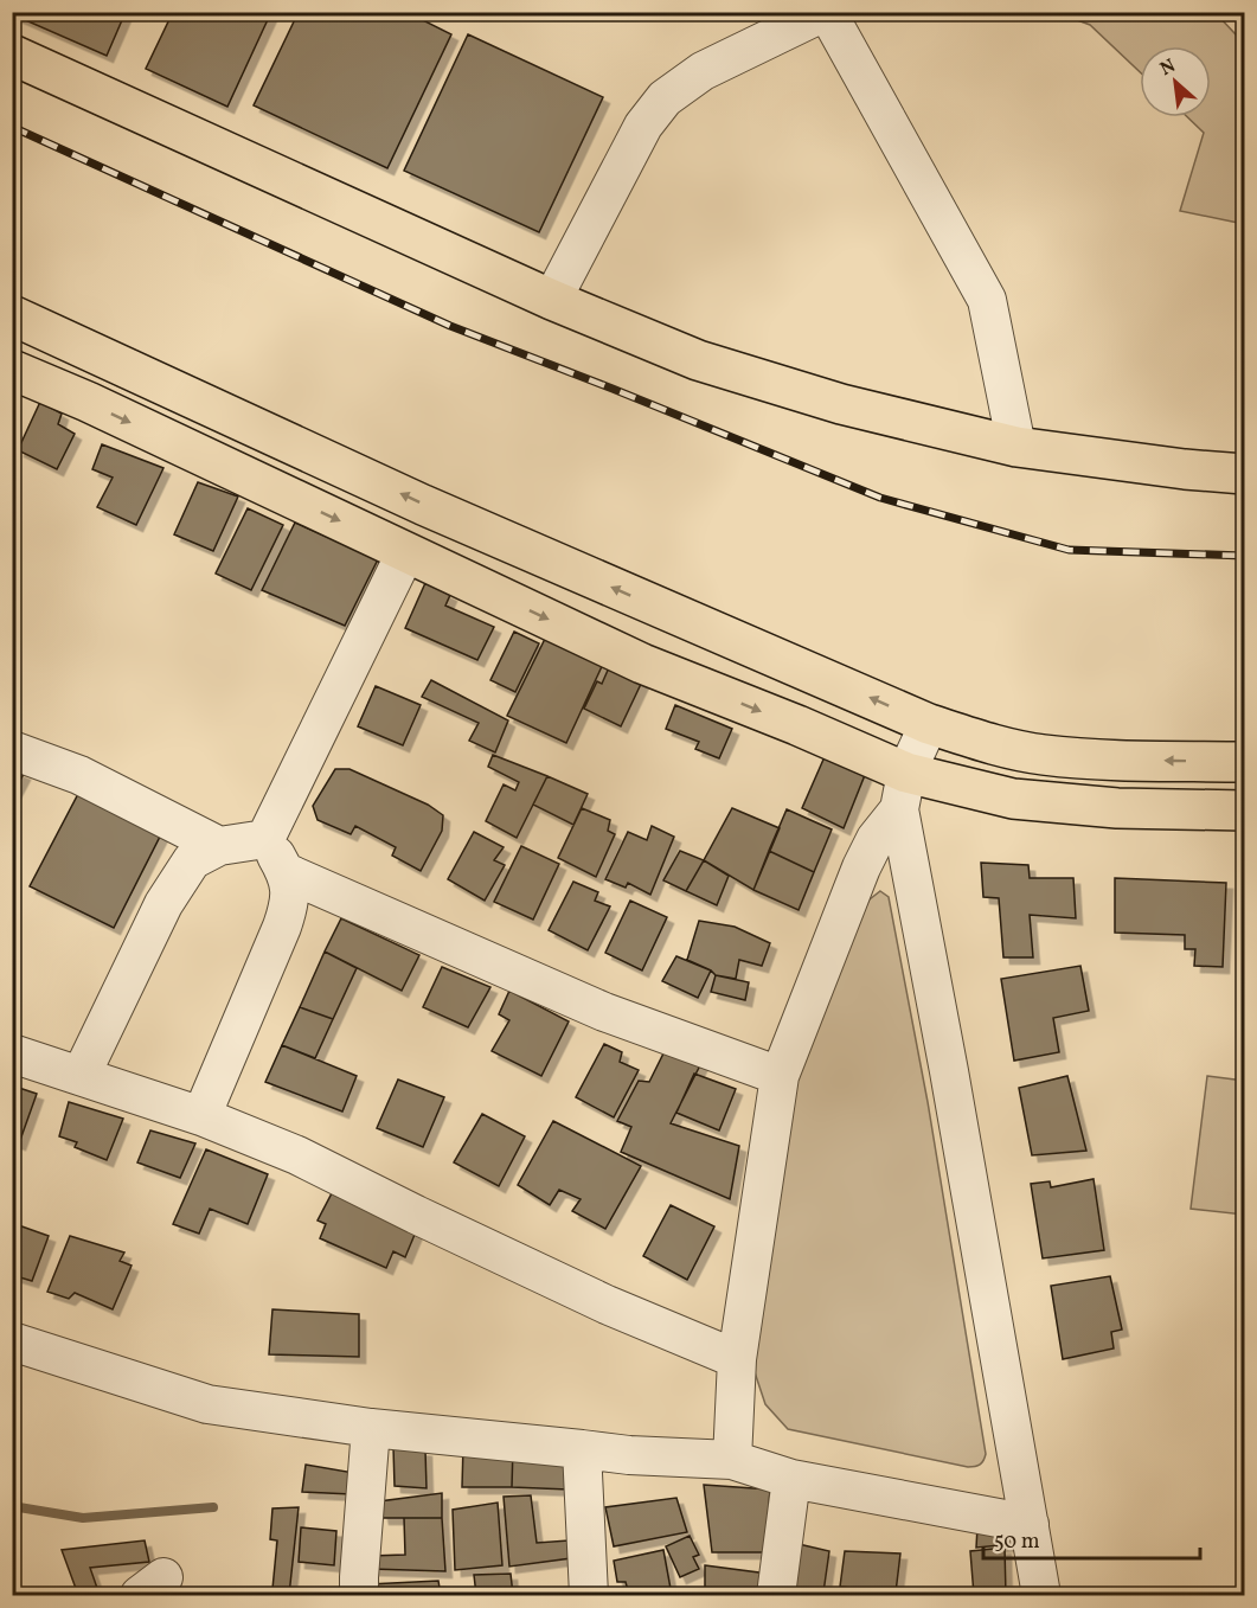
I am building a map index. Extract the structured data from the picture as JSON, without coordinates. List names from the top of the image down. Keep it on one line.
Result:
{"scale_bar":"50 m","north":"top left"}
